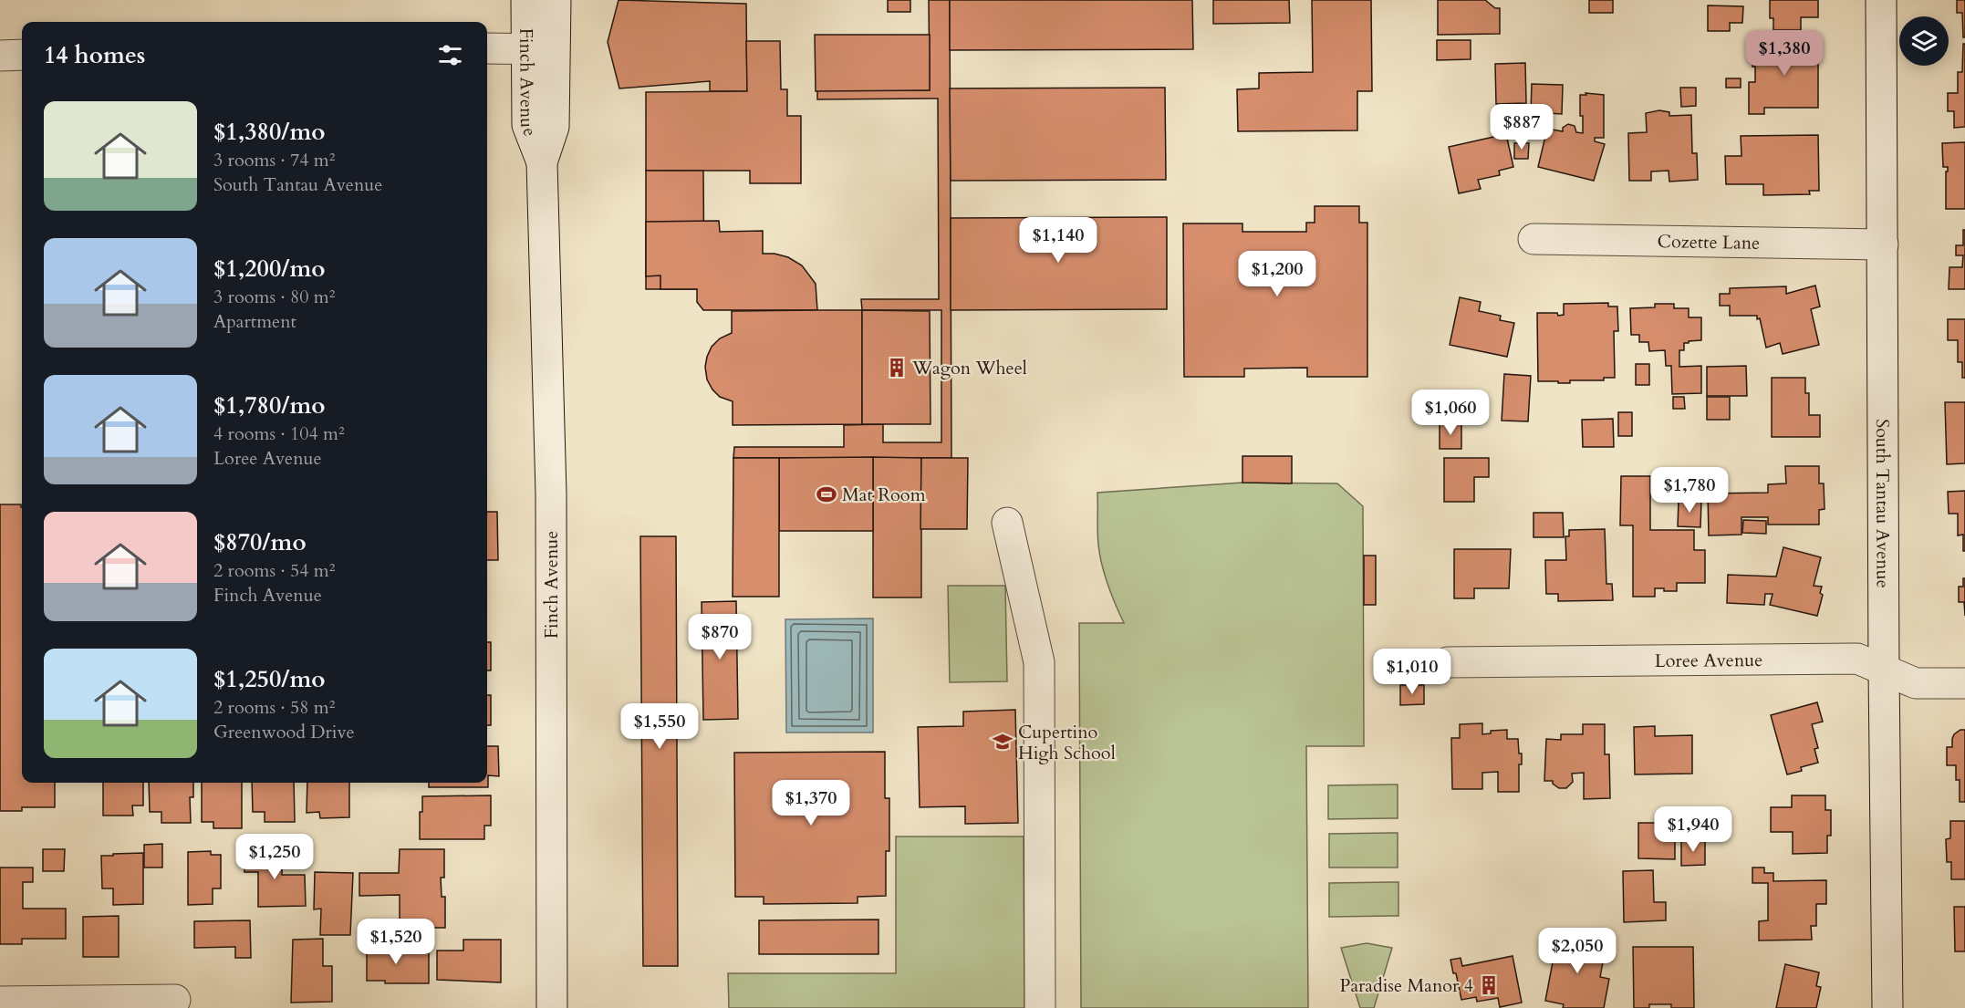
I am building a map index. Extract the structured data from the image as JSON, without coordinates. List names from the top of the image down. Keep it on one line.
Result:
{"streets":{"street":["Finch Avenue","Cozette Lane","South Tantau Avenue","Loree Avenue"]},"crossings":[["Cozette Lane","South Tantau Avenue"],["South Tantau Avenue","Loree Avenue"]],"places":{"building":["Wagon Wheel","Paradise Manor 4"],"sports":["Mat Room"],"school or university":["Cupertino High School"]},"page":{"heading":"14 homes","price":["$1,380","$887","$1,140","$1,200","$1,060","$1,780","$870","$1,010","$1,550","$1,370","$1,940","$1,250","$1,520","$2,050"],"list":[{"name":"$1,380/mo","note":"3 rooms · 74 m² · South Tantau Avenue"},{"name":"$1,200/mo","note":"3 rooms · 80 m² · Apartment"},{"name":"$1,780/mo","note":"4 rooms · 104 m² · Loree Avenue"},{"name":"$870/mo","note":"2 rooms · 54 m² · Finch Avenue"},{"name":"$1,250/mo","note":"2 rooms · 58 m² · Greenwood Drive"}]}}
